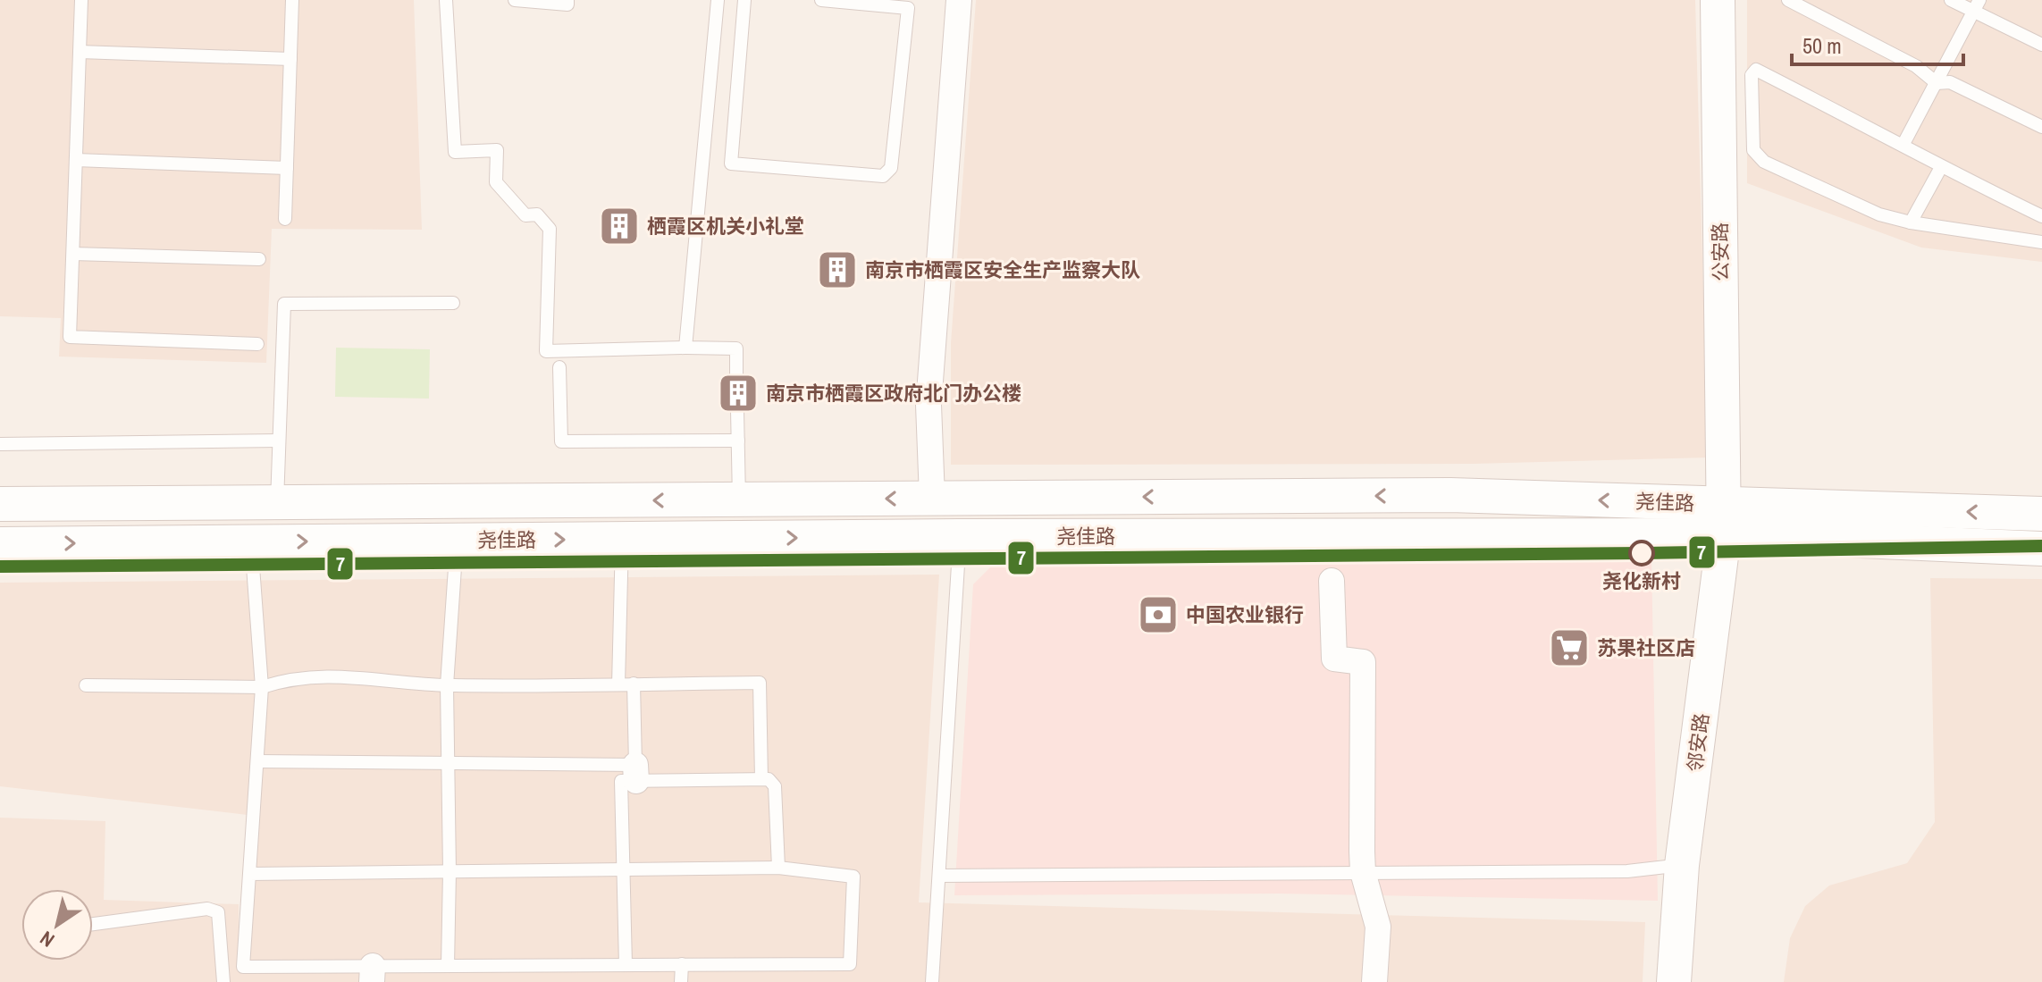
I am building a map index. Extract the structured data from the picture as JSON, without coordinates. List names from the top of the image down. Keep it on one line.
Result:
{"streets":{"main road":["公安路","尧佳路","邻安路"]},"crossings":[["公安路","尧佳路"],["公安路","邻安路"],["尧佳路","邻安路"]],"places":{"building":["栖霞区机关小礼堂","南京市栖霞区安全生产监察大队","南京市栖霞区政府北门办公楼"],"other":["尧化新村"],"bank":["中国农业银行"],"supermarket":["苏果社区店"]},"lines":["transit line 7"],"scale_bar":"50 m","north":"bottom left"}
